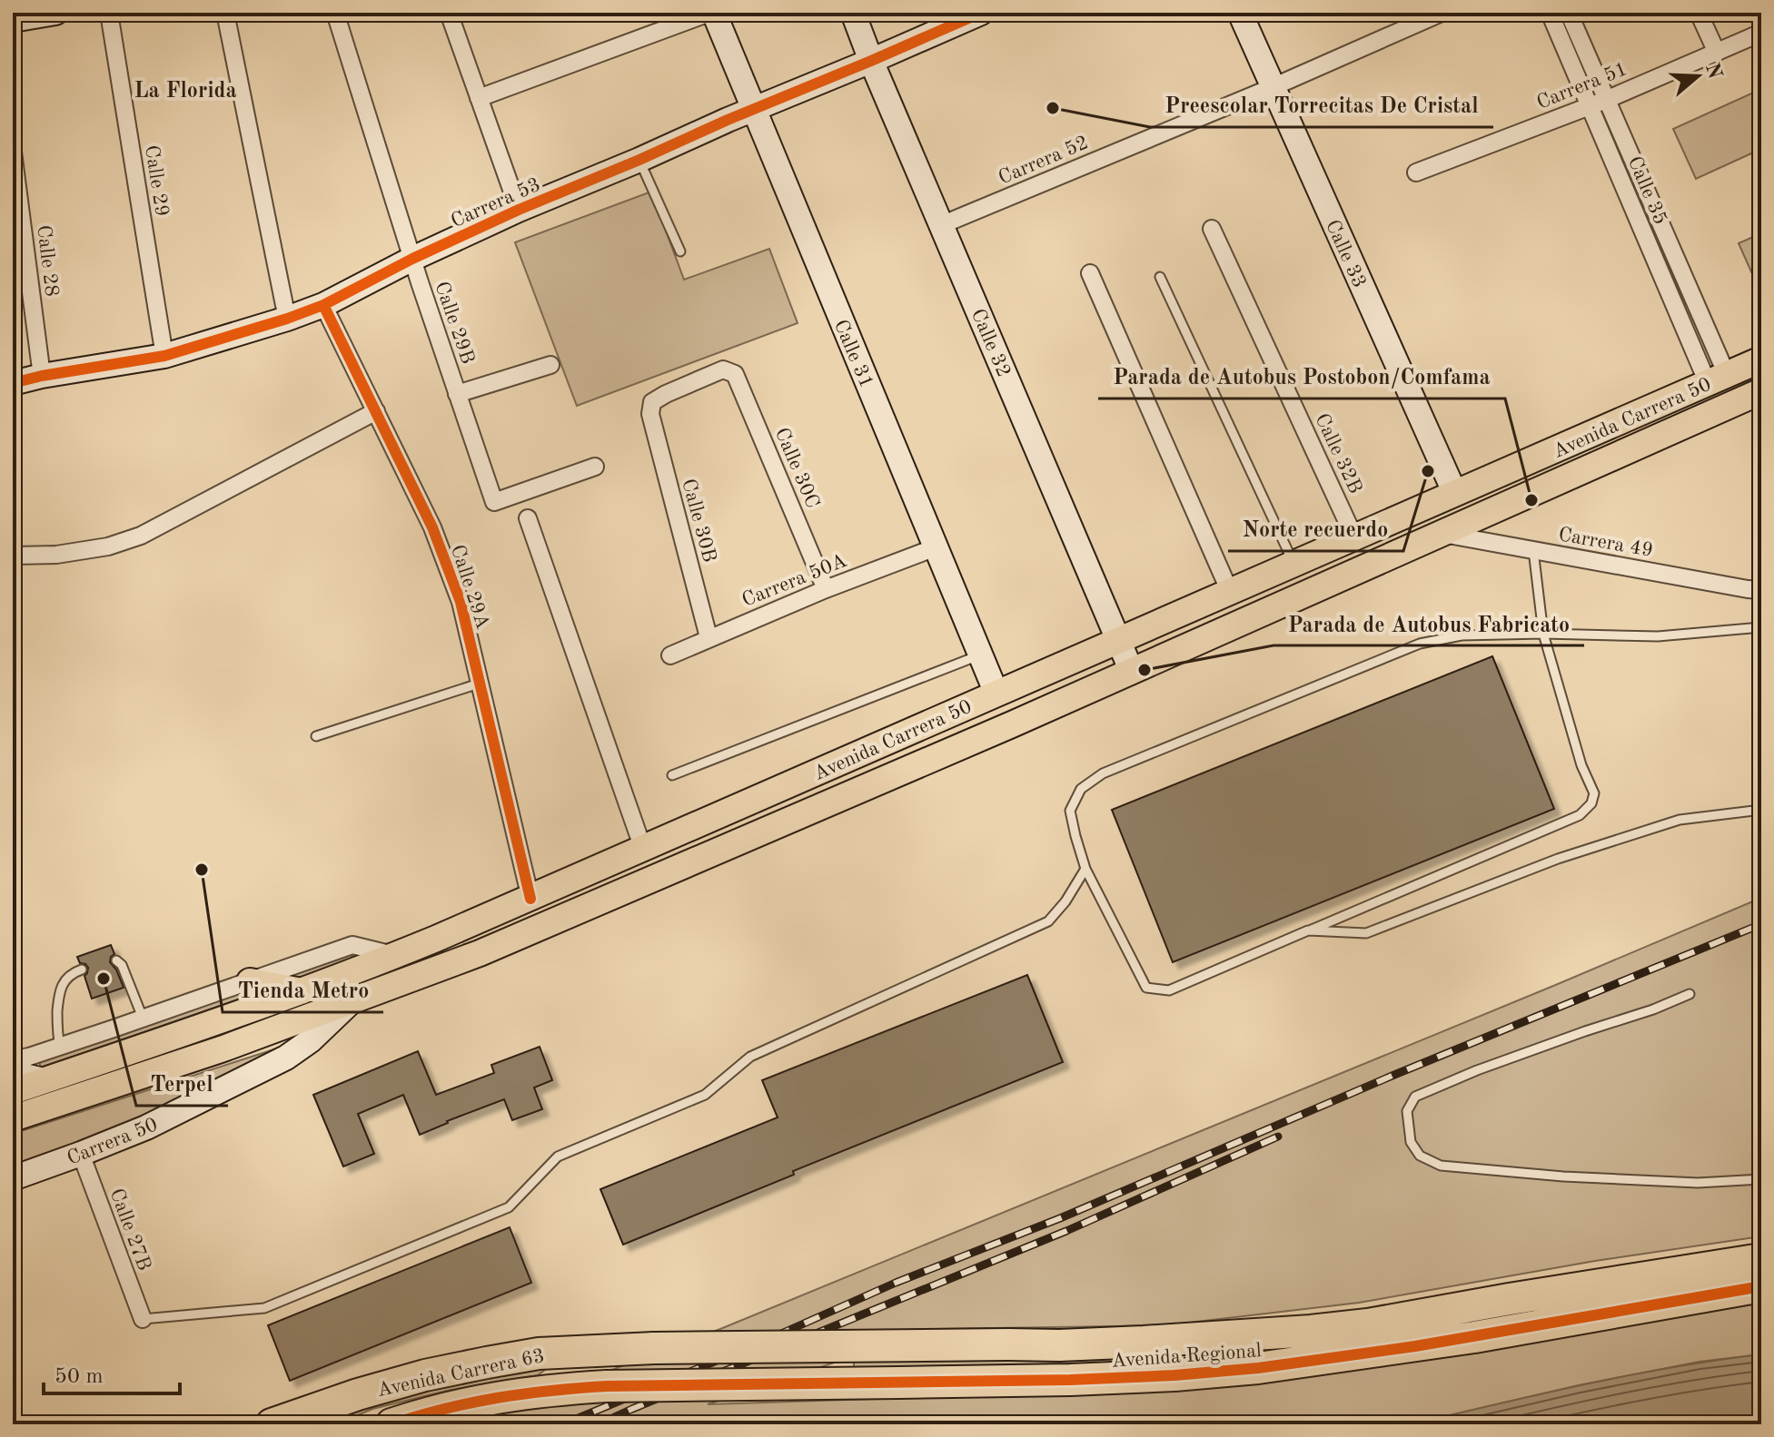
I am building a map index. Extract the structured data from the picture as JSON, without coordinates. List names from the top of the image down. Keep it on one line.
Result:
{"streets":{"highway":["Avenida Regional","Avenida Carrera 63"],"main road":["Avenida Carrera 50"],"street":["Carrera 51","Carrera 52","Calle 29","Calle 35","Carrera 53","Calle 33","Calle 28","Calle 29B","Calle 32","Calle 31","Calle 32B","Calle 30C","Calle 30B","Carrera 49","Carrera 50A","Calle 29A","Carrera 50","Calle 27B"]},"crossings":[["Carrera 51","Calle 35"],["Carrera 52","Calle 33"],["Carrera 52","Calle 32"],["Calle 29","Carrera 53"],["Calle 35","Avenida Carrera 50"],["Carrera 53","Calle 28"],["Carrera 53","Calle 29B"],["Carrera 53","Calle 32"],["Carrera 53","Calle 31"],["Carrera 53","Calle 29A"],["Calle 33","Avenida Carrera 50"],["Calle 32","Avenida Carrera 50"],["Calle 31","Avenida Carrera 50"],["Calle 31","Carrera 50A"],["Avenida Carrera 50","Calle 32B"],["Avenida Carrera 50","Carrera 49"],["Avenida Carrera 50","Calle 29A"],["Avenida Carrera 50","Carrera 50"],["Calle 30C","Calle 30B"],["Calle 30C","Carrera 50A"],["Calle 30B","Carrera 50A"],["Carrera 50","Calle 27B"],["Avenida Regional","Avenida Carrera 63"]],"districts":["La Florida"],"places":["Preescolar Torrecitas De Cristal","Norte recuerdo","Parada de Autobus Postobon/Comfama","Parada de Autobus Fabricato","Tienda Metro","Terpel"],"scale_bar":"50 m","north":"right"}
